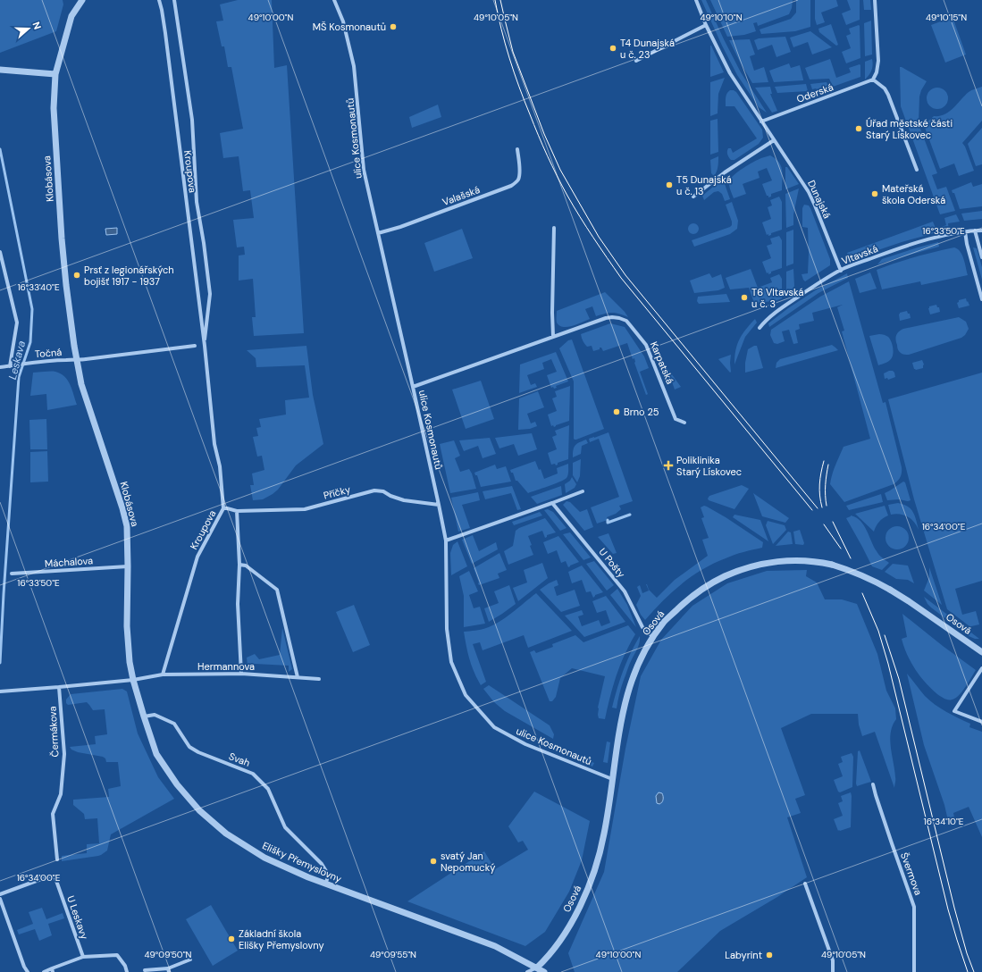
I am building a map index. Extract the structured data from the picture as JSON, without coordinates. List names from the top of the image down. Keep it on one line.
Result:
{"streets":{"street":["Oderská","ulice Kosmonautů","Kroupova","Klobásova","Valašská","Dunajská","Vltavská","Točná","Karpatská","Příčky","Máchalova","U Pošty","Osová","Hermannova","Čermákova","Svah","Elišky Přemyslovny","Švermova","U Leskavy"]},"crossings":[["Oderská","Dunajská"],["ulice Kosmonautů","Valašská"],["ulice Kosmonautů","Karpatská"],["ulice Kosmonautů","Příčky"],["ulice Kosmonautů","Osová"],["Kroupova","Příčky"],["Kroupova","Hermannova"],["Klobásova","Točná"],["Klobásova","Máchalova"],["Klobásova","Hermannova"],["Klobásova","Elišky Přemyslovny"],["Dunajská","Vltavská"],["U Pošty","Osová"],["Osová","Elišky Přemyslovny"],["Hermannova","Elišky Přemyslovny"],["Svah","Elišky Přemyslovny"]],"water":["Leskava"],"places":{"other":["MŠ Kosmonautů","T4 Dunajská u č. 23","Úřad městské části Starý Lískovec","T5 Dunajská u č. 13","Mateřská škola Oderská","Prsť z legionářských bojišť 1917 - 1937","T6 Vltavská u č. 3","Brno 25","svatý Jan Nepomucký","Základní škola Elišky Přemyslovny","Labyrint"],"health":["Poliklinika Starý Lískovec"]},"north":"right","coordinates":["49°10'00\"N","49°10'05\"N","49°10'10\"N","49°10'15\"N","16°33'50\"E","16°33'40\"E","16°34'00\"E","16°34'10\"E","49°09'50\"N","49°09'55\"N"]}
